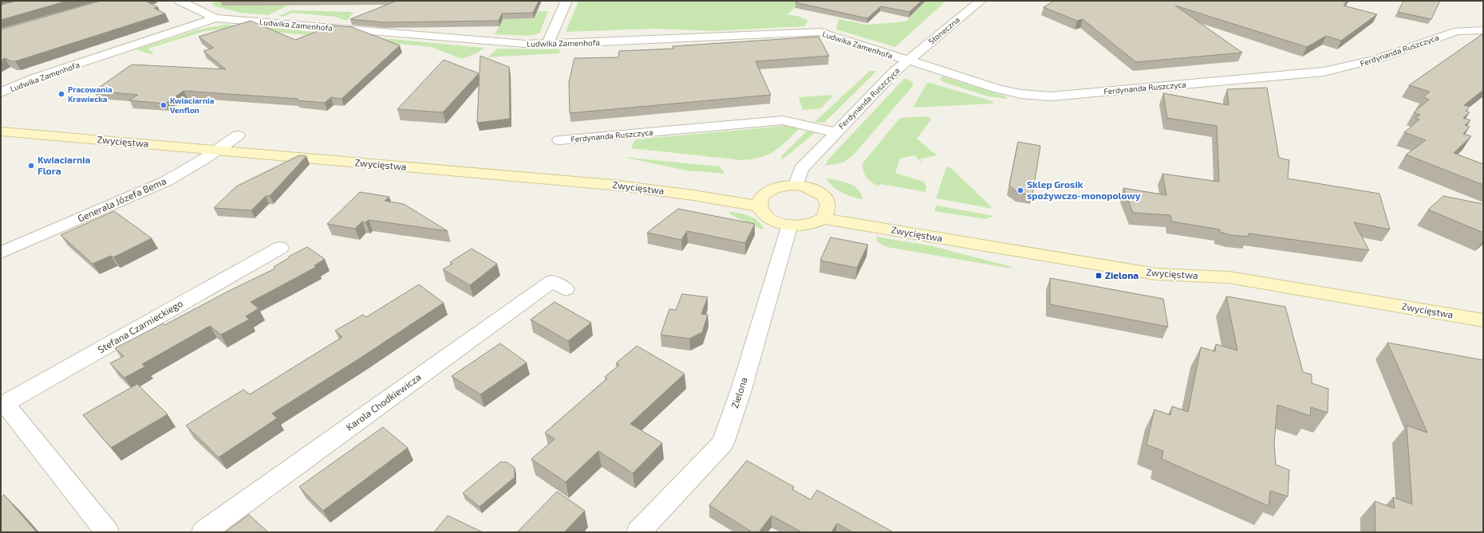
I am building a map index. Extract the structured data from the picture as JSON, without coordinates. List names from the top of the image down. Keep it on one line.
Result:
{"streets":{"main road":["Zwycięstwa"],"street":["Ludwika Zamenhofa","Słoneczna","Ferdynanda Ruszczyca","Generała Józefa Bema","Stefana Czarnieckiego","Zielona","Karola Chodkiewicza"]},"crossings":[["Ludwika Zamenhofa","Słoneczna"],["Ludwika Zamenhofa","Ferdynanda Ruszczyca"],["Słoneczna","Ferdynanda Ruszczyca"],["Ferdynanda Ruszczyca","Zwycięstwa"],["Ferdynanda Ruszczyca","Zielona"],["Zwycięstwa","Generała Józefa Bema"],["Zwycięstwa","Zielona"]],"places":{"other":["Pracowania Krawiecka","Kwiaciarnia Venflon","Kwiaciarnia Flora","Sklep Grosik spożywczo-monopolowy"],"transit":["Zielona"]}}
